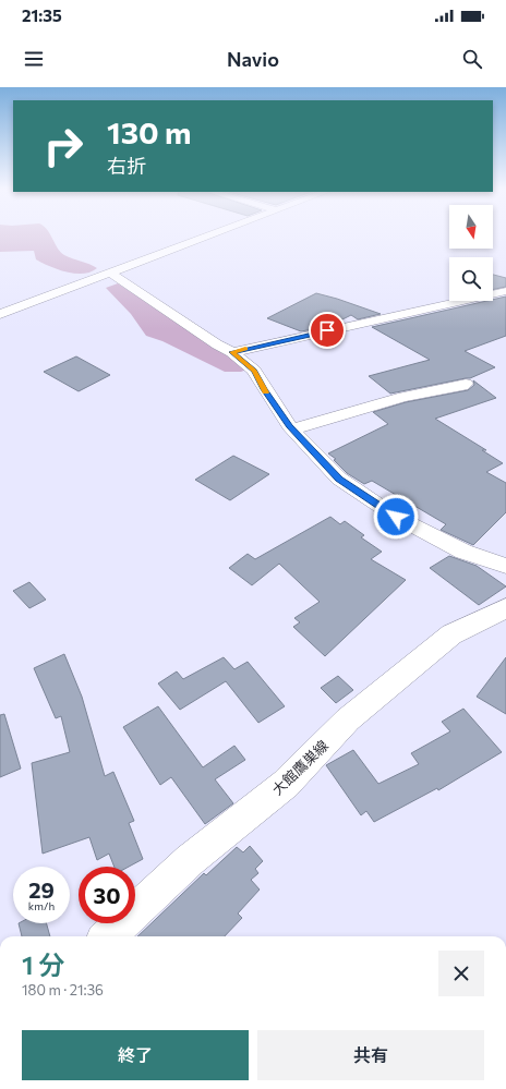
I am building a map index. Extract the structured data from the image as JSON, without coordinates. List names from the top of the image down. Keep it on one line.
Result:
{"streets":{"main road":["大館鷹巣線"]},"north":"bottom","page":{"status":"21:35","header":"Navio","turn":["130 m","右折"],"speed":"29 km/h","limit":"30","heading":["1 分","180 m · 21:36"],"buttons":["終了","共有"]}}
